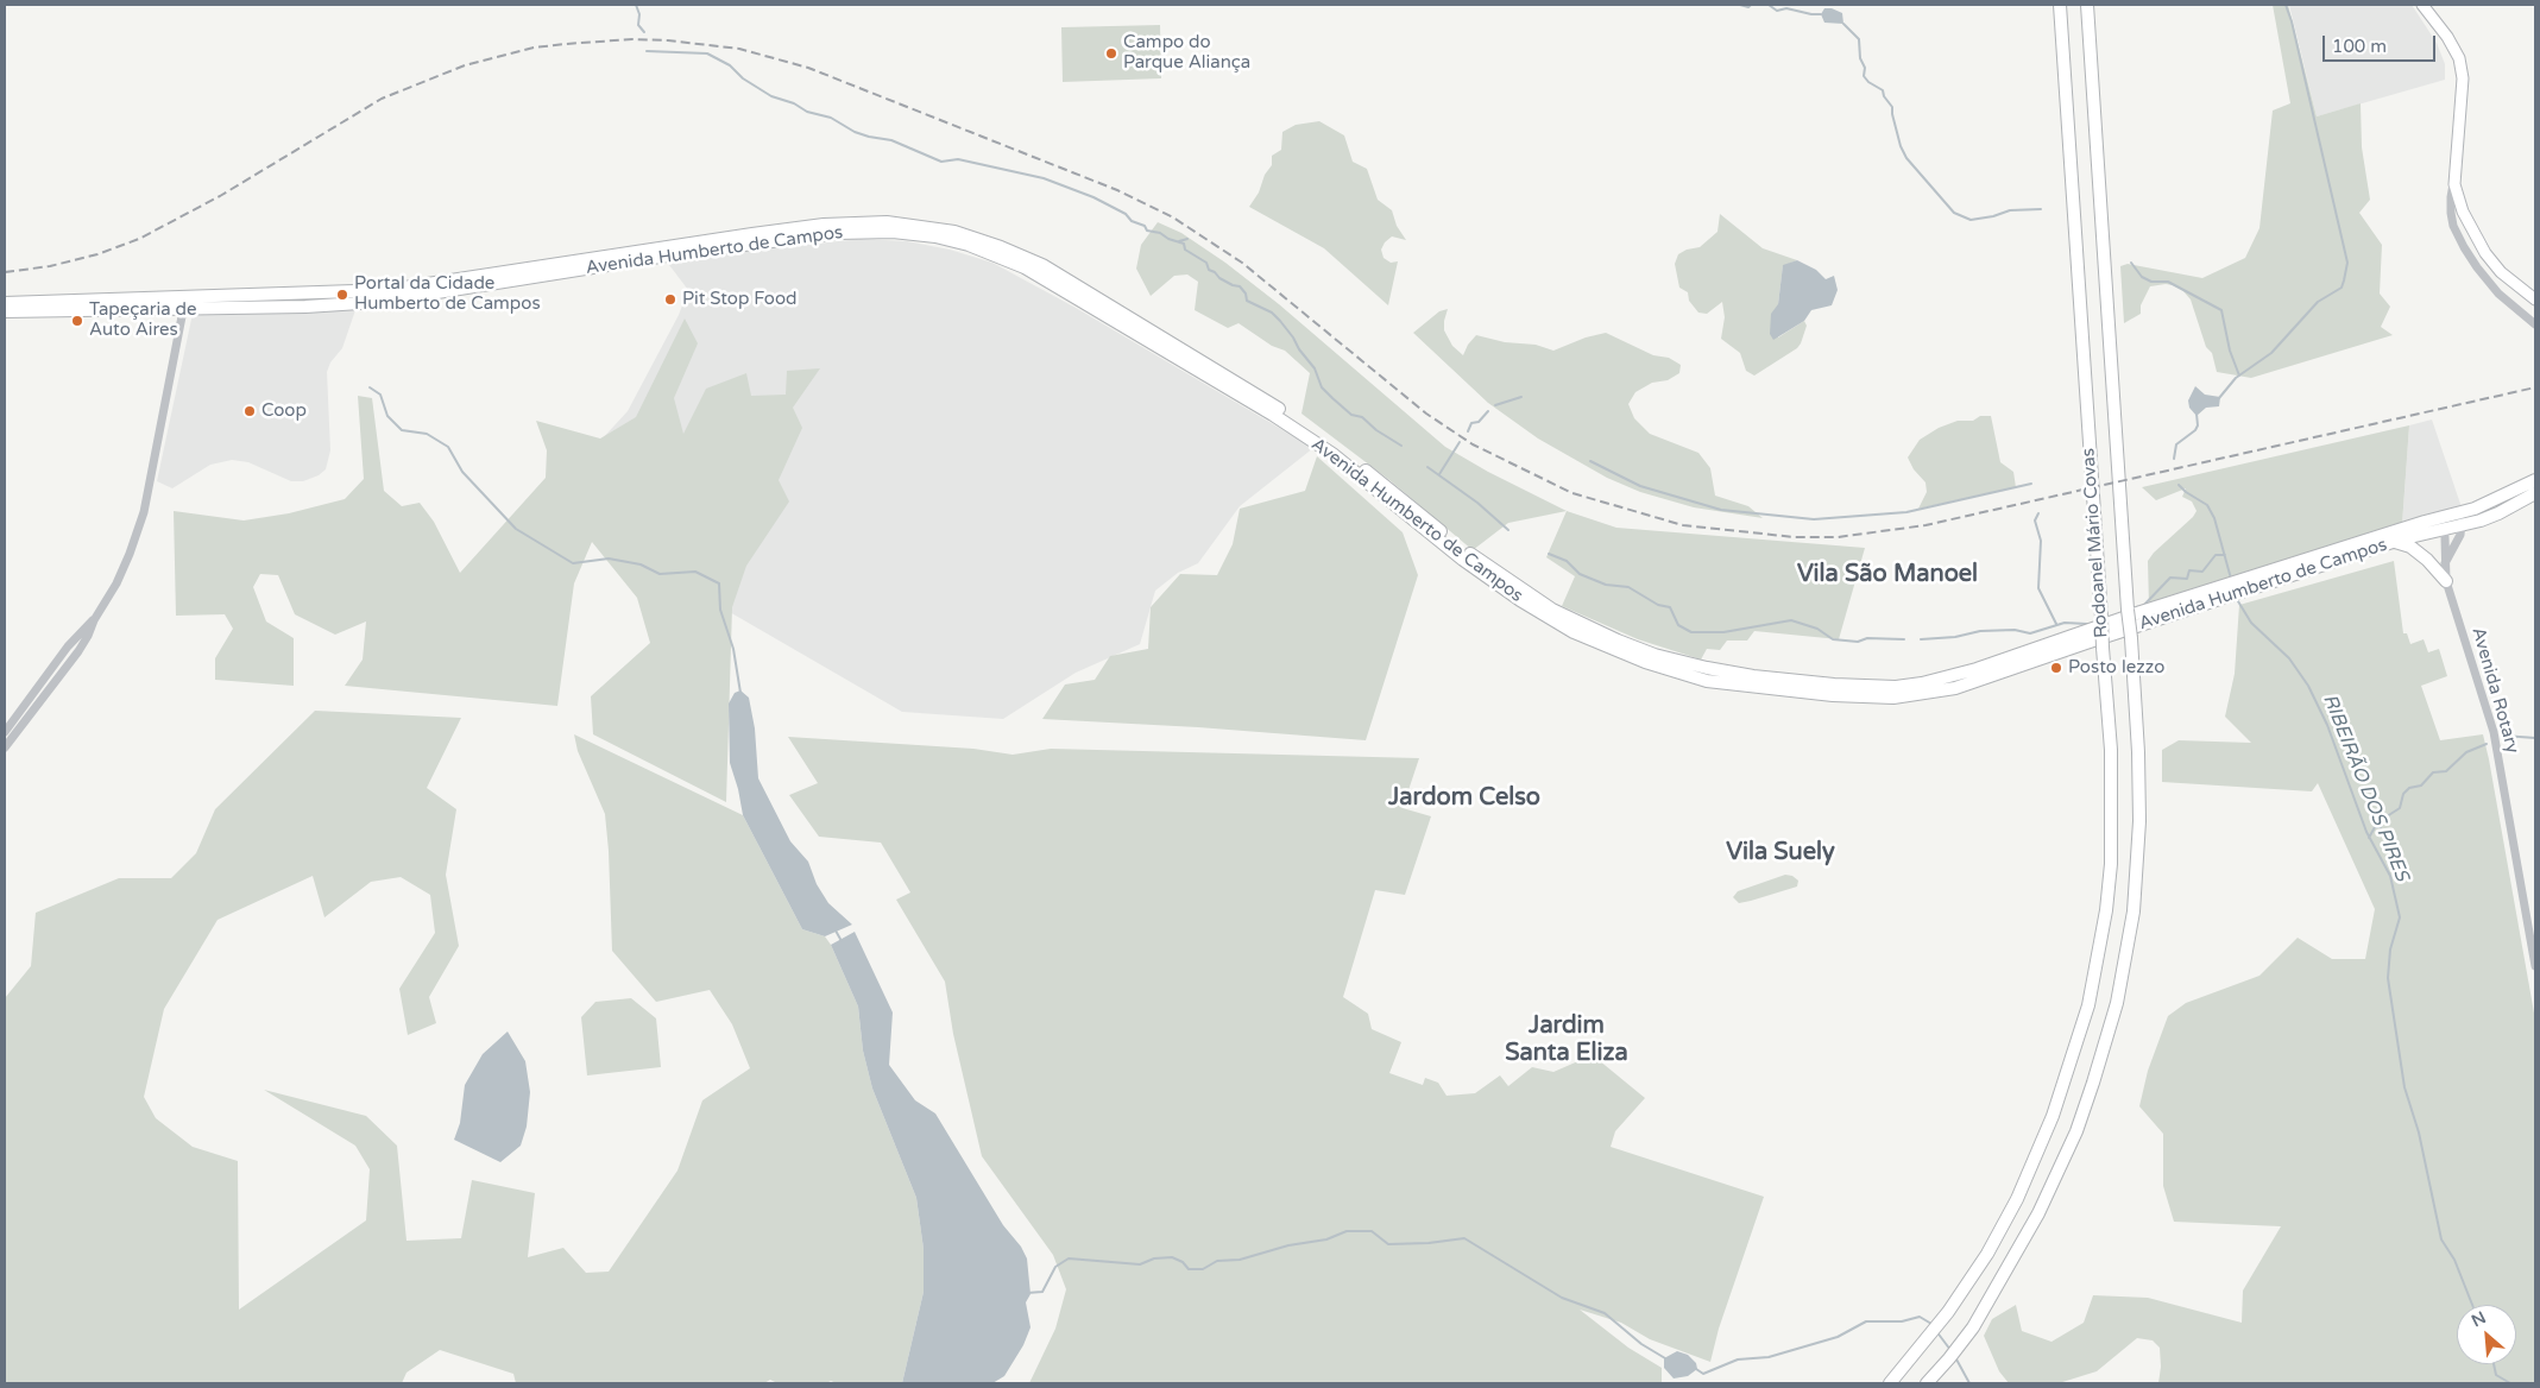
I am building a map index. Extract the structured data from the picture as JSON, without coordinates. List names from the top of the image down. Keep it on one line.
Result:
{"streets":{"highway":["Avenida Humberto de Campos","Rodoanel Mário Covas"],"street":["Avenida Rotary"]},"crossings":[["Avenida Humberto de Campos","Avenida Rotary"]],"districts":["Vila São Manoel","Jardom Celso","Vila Suely","Jardim Santa Eliza"],"water":["RIBEIRÃO DOS PIRES"],"places":["Campo do Parque Aliança","Portal da Cidade Humberto de Campos","Pit Stop Food","Tapeçaria de Auto Aires","Coop","Posto Iezzo"],"scale_bar":"100 m","north":"top left"}
